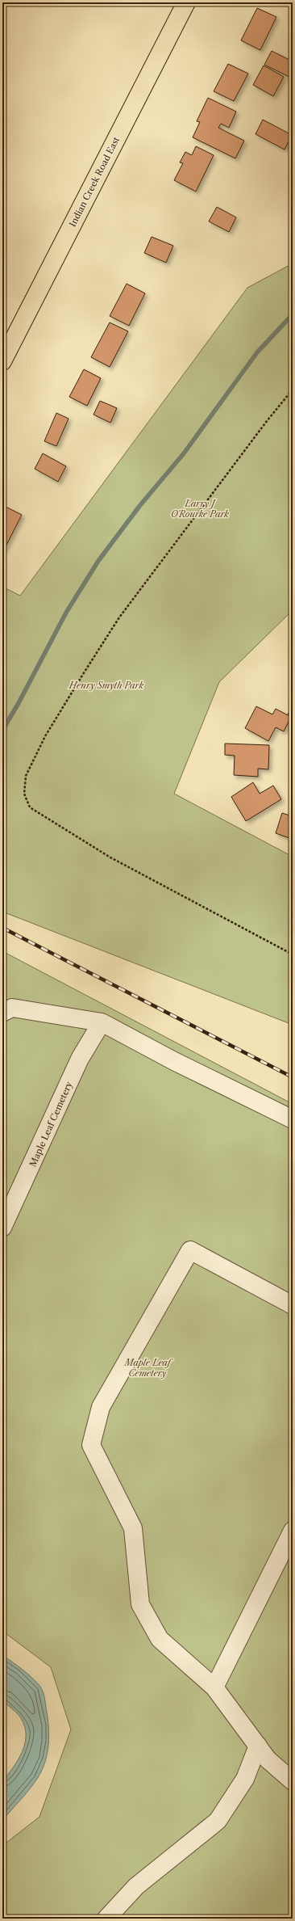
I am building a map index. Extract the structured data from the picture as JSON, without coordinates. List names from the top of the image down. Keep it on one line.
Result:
{"streets":{"main road":["Indian Creek Road East"],"lane":["Maple Leaf Cemetery"]},"parks":["Larry J O'Rourke Park","Henry Smyth Park","Maple Leaf Cemetery"]}
